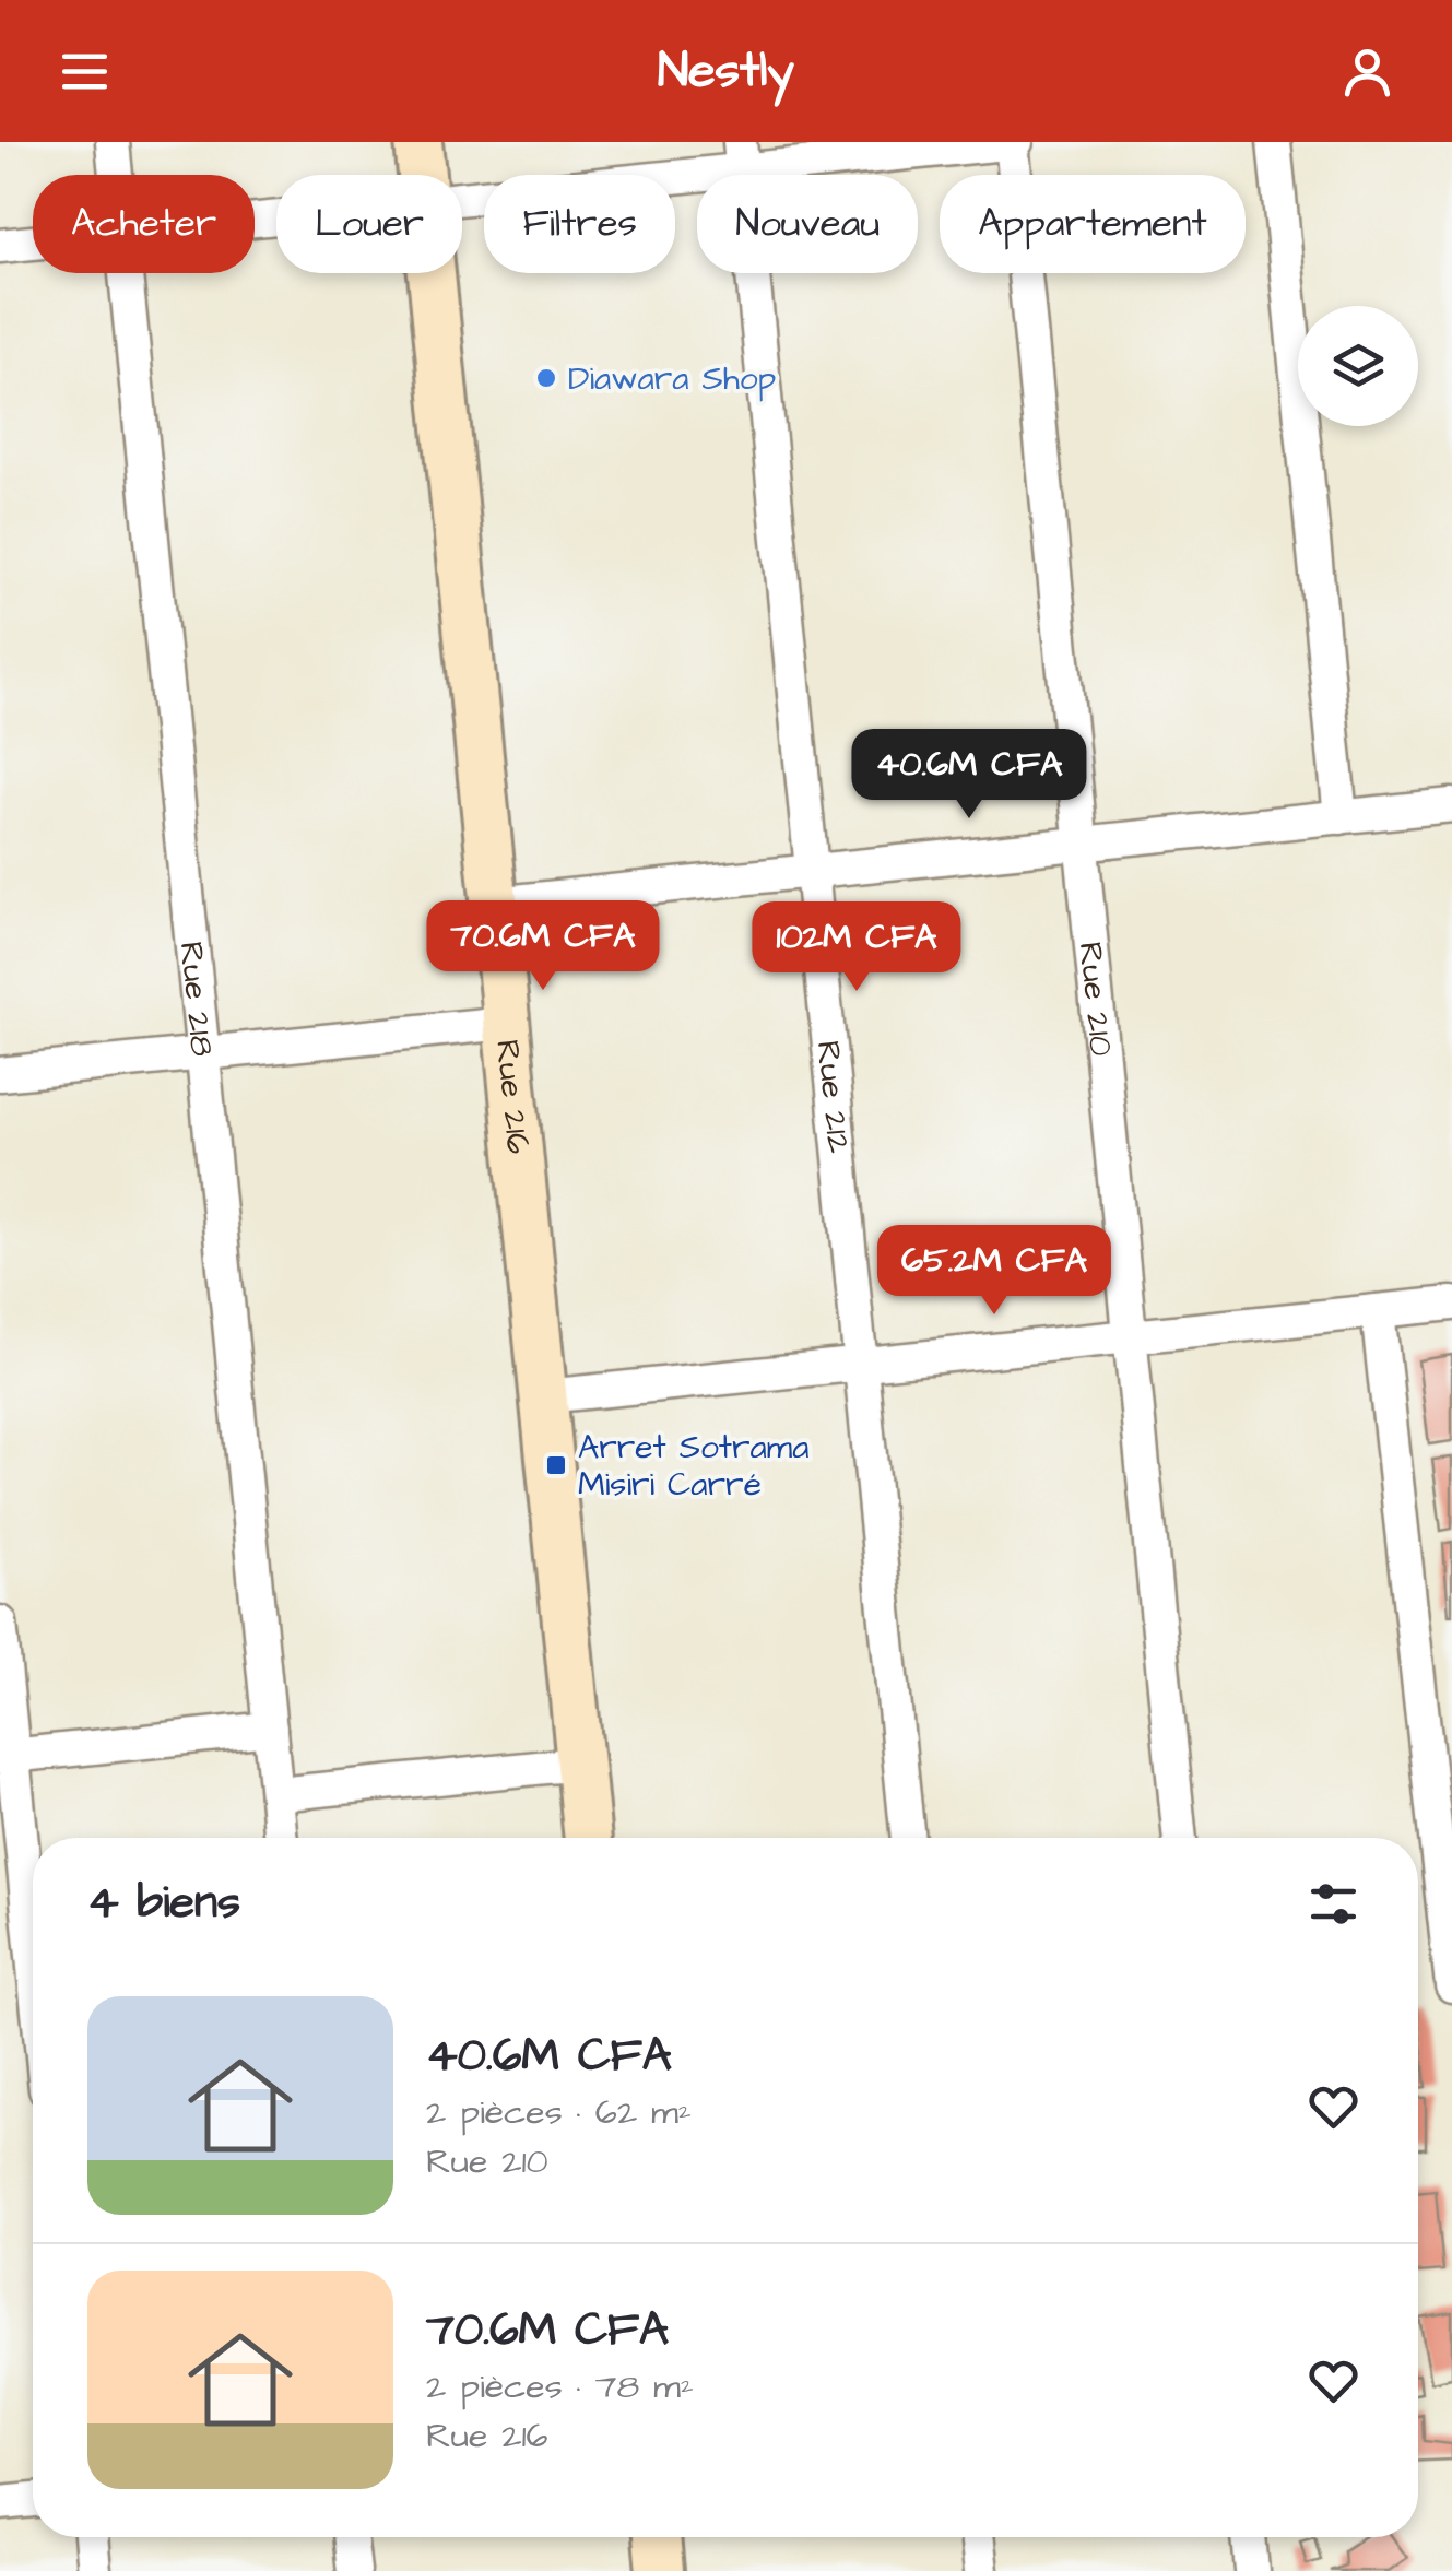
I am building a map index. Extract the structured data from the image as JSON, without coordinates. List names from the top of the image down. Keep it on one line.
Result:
{"streets":{"street":["Rue 218","Rue 210","Rue 216","Rue 212"]},"places":{"other":["Diawara Shop"],"transit":["Arret Sotrama Misiri Carré"]},"page":{"header":"Nestly","chip":["Acheter","Louer","Filtres","Nouveau","Appartement"],"price":["40.6M CFA","70.6M CFA","102M CFA","65.2M CFA"],"heading":"4 biens","list":[{"name":"40.6M CFA","note":"2 pièces · 62 m² · Rue 210"},{"name":"70.6M CFA","note":"2 pièces · 78 m² · Rue 216"}]}}
